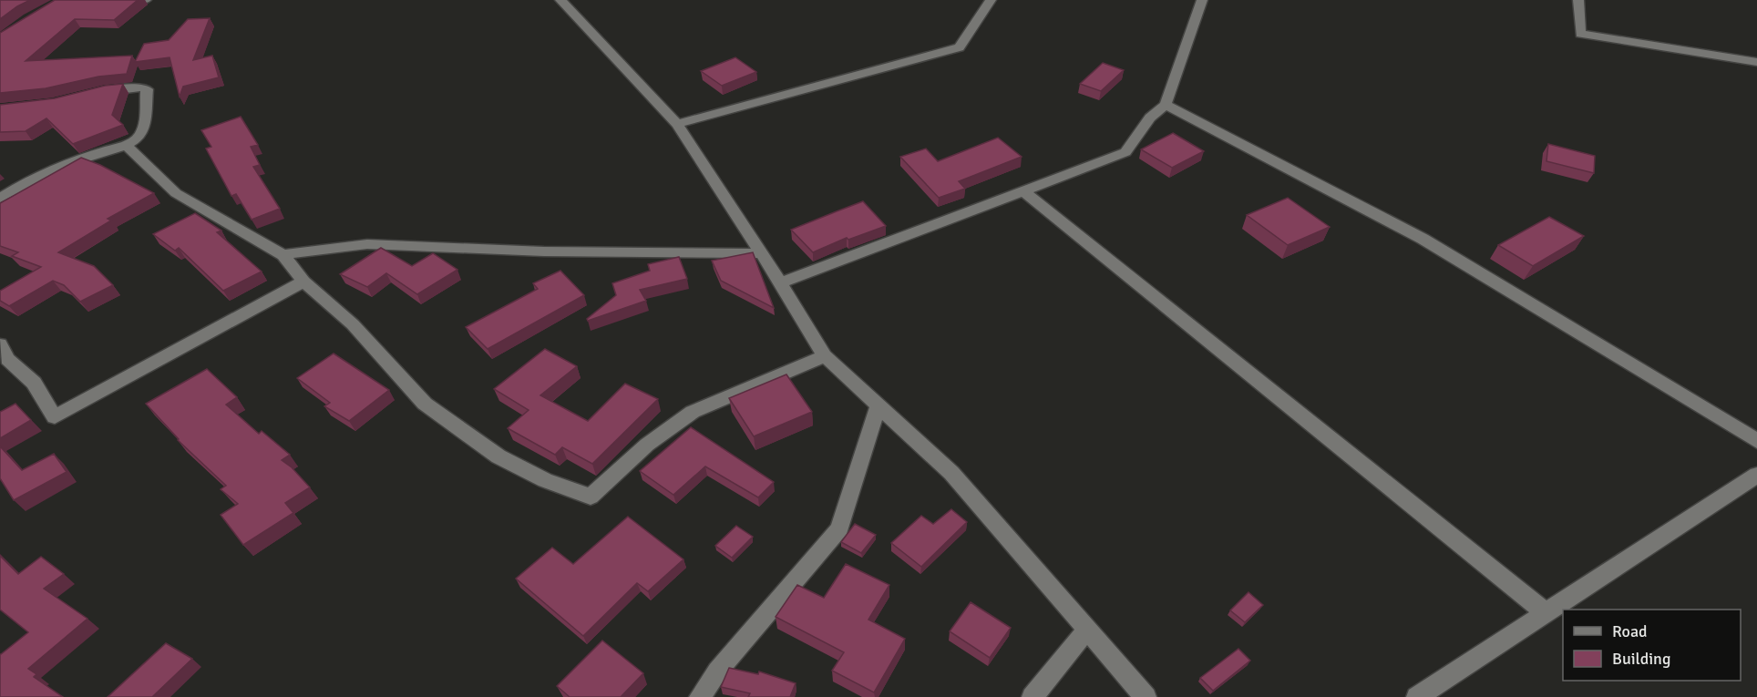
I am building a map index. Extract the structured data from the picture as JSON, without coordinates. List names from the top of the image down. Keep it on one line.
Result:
{"legend":["Road","Building"]}
